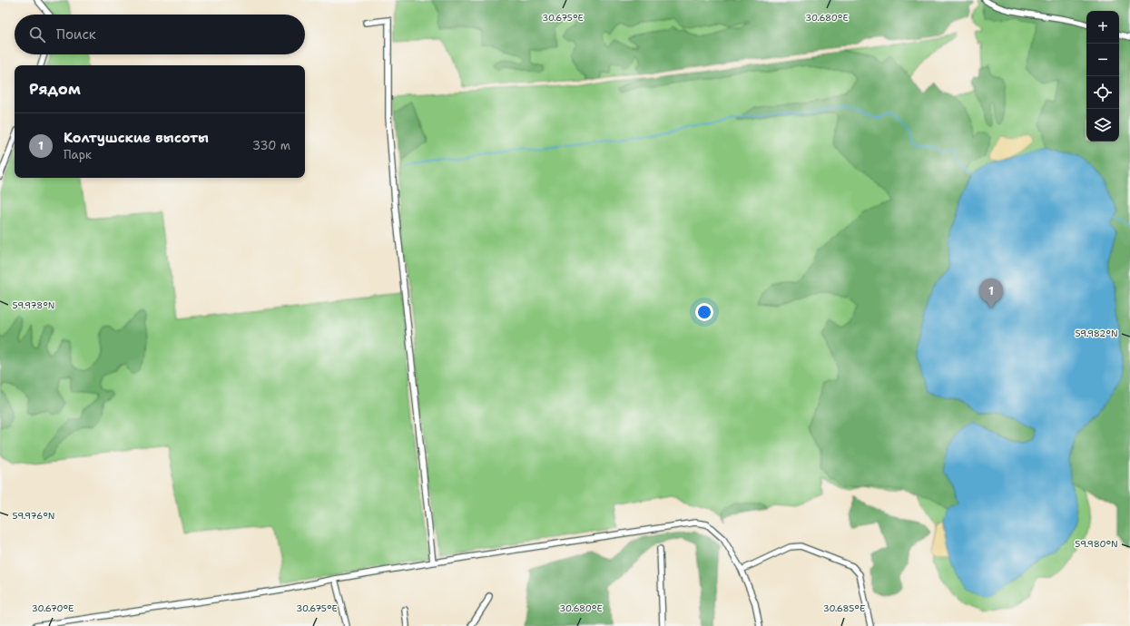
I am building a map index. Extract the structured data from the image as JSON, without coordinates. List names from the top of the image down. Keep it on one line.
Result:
{"page":{"map_buttons":["+","−"],"search":"Поиск","heading":"Рядом","list":[{"mark":"1","name":"Колтушские высоты","note":"Парк","value":"330 m"}],"pins":"1"},"coordinates":["30.675°E","30.680°E","59.978°N","59.982°N","59.976°N","59.980°N","30.670°E","30.685°E"]}
